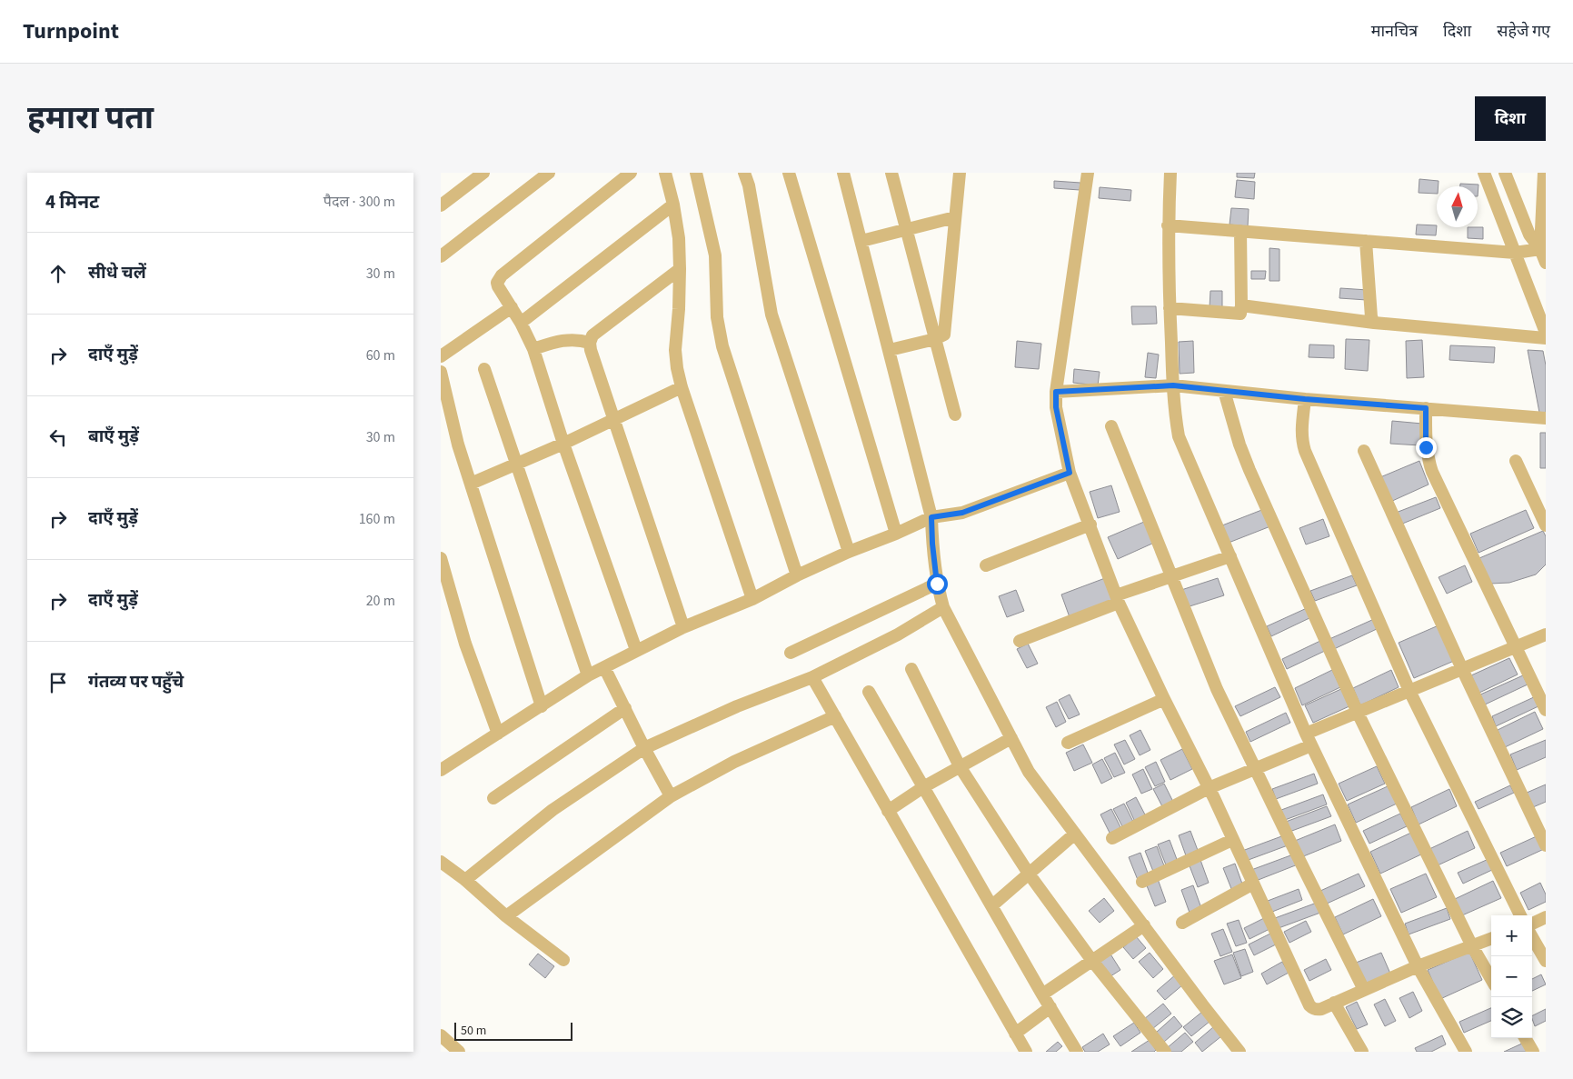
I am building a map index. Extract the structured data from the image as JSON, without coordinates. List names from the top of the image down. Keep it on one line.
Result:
{"scale_bar":"50 m","north":"top","page":{"header":"Turnpoint","nav":["मानचित्र","दिशा","सहेजे गए"],"title":"हमारा पता","buttons":"दिशा","heading":["4 मिनट","पैदल · 300 m"],"list":[["सीधे चलें","30 m"],["दाएँ मुड़ें","60 m"],["बाएँ मुड़ें","30 m"],["दाएँ मुड़ें","160 m"],["दाएँ मुड़ें","20 m"],"गंतव्य पर पहुँचे"],"map_buttons":["+","−"],"scale":"50 m"}}
